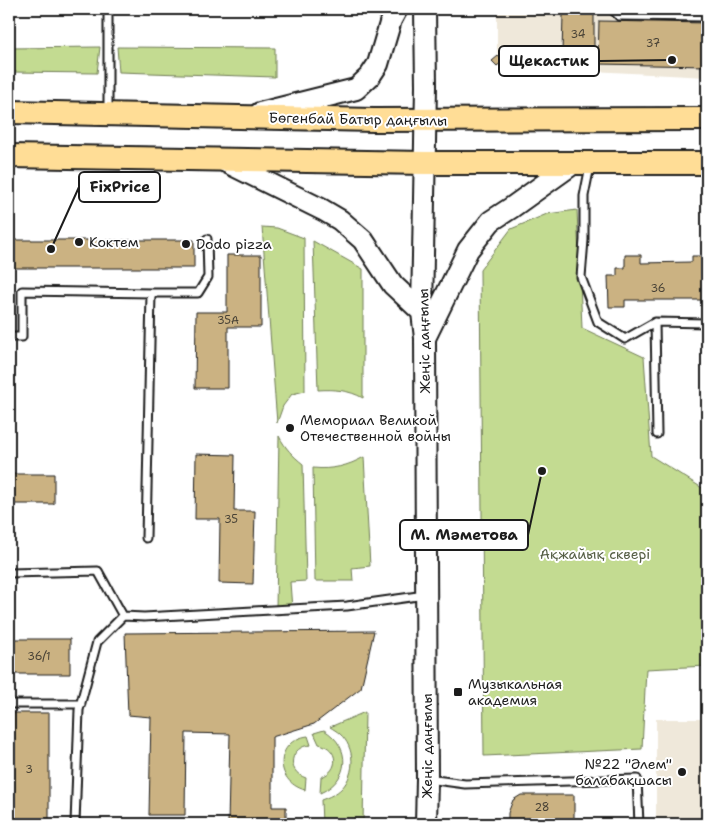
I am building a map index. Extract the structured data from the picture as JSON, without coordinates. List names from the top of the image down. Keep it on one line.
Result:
{"streets":{"main road":["Бөгенбай Батыр даңғылы","Жеңіс даңғылы"]},"crossings":[["Бөгенбай Батыр даңғылы","Жеңіс даңғылы"]],"parks":["Ақжайық сквері"],"places":{"other":["Щекастик","Коктем","Dodo pizza","FixPrice","Мемориал Великой Отечественной войны","М. Мәметова","№22 \"Әлем\" балабақшасы"],"transit":["Музыкальная академия"]},"house_numbers":["34","37","36","35А","35","36/1","3","28"]}
